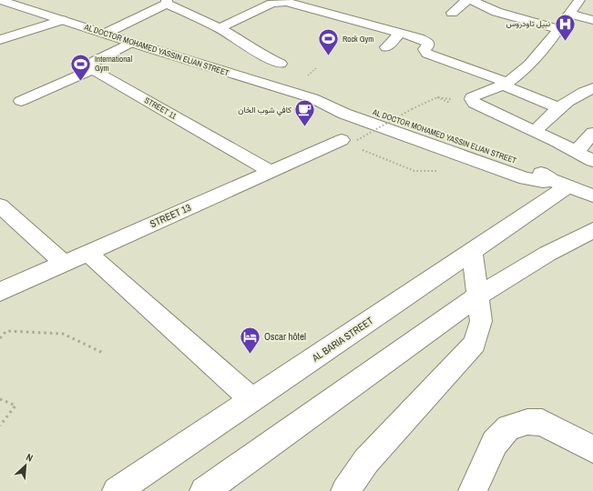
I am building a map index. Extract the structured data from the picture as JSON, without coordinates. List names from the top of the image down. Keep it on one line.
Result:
{"streets":{"street":["AL DOCTOR MOHAMED YASSIN ELIAN STREET","STREET 11","STREET 13","AL BARIA STREET"]},"crossings":[["AL DOCTOR MOHAMED YASSIN ELIAN STREET","AL BARIA STREET"],["STREET 11","STREET 13"]],"places":{"hospital":["نبيل تاودروس"],"sports":["Rock Gym","International Gym"],"cafe":["كافي شوب الخان"],"hotel":["Oscar hôtel"]},"north":"top right"}
